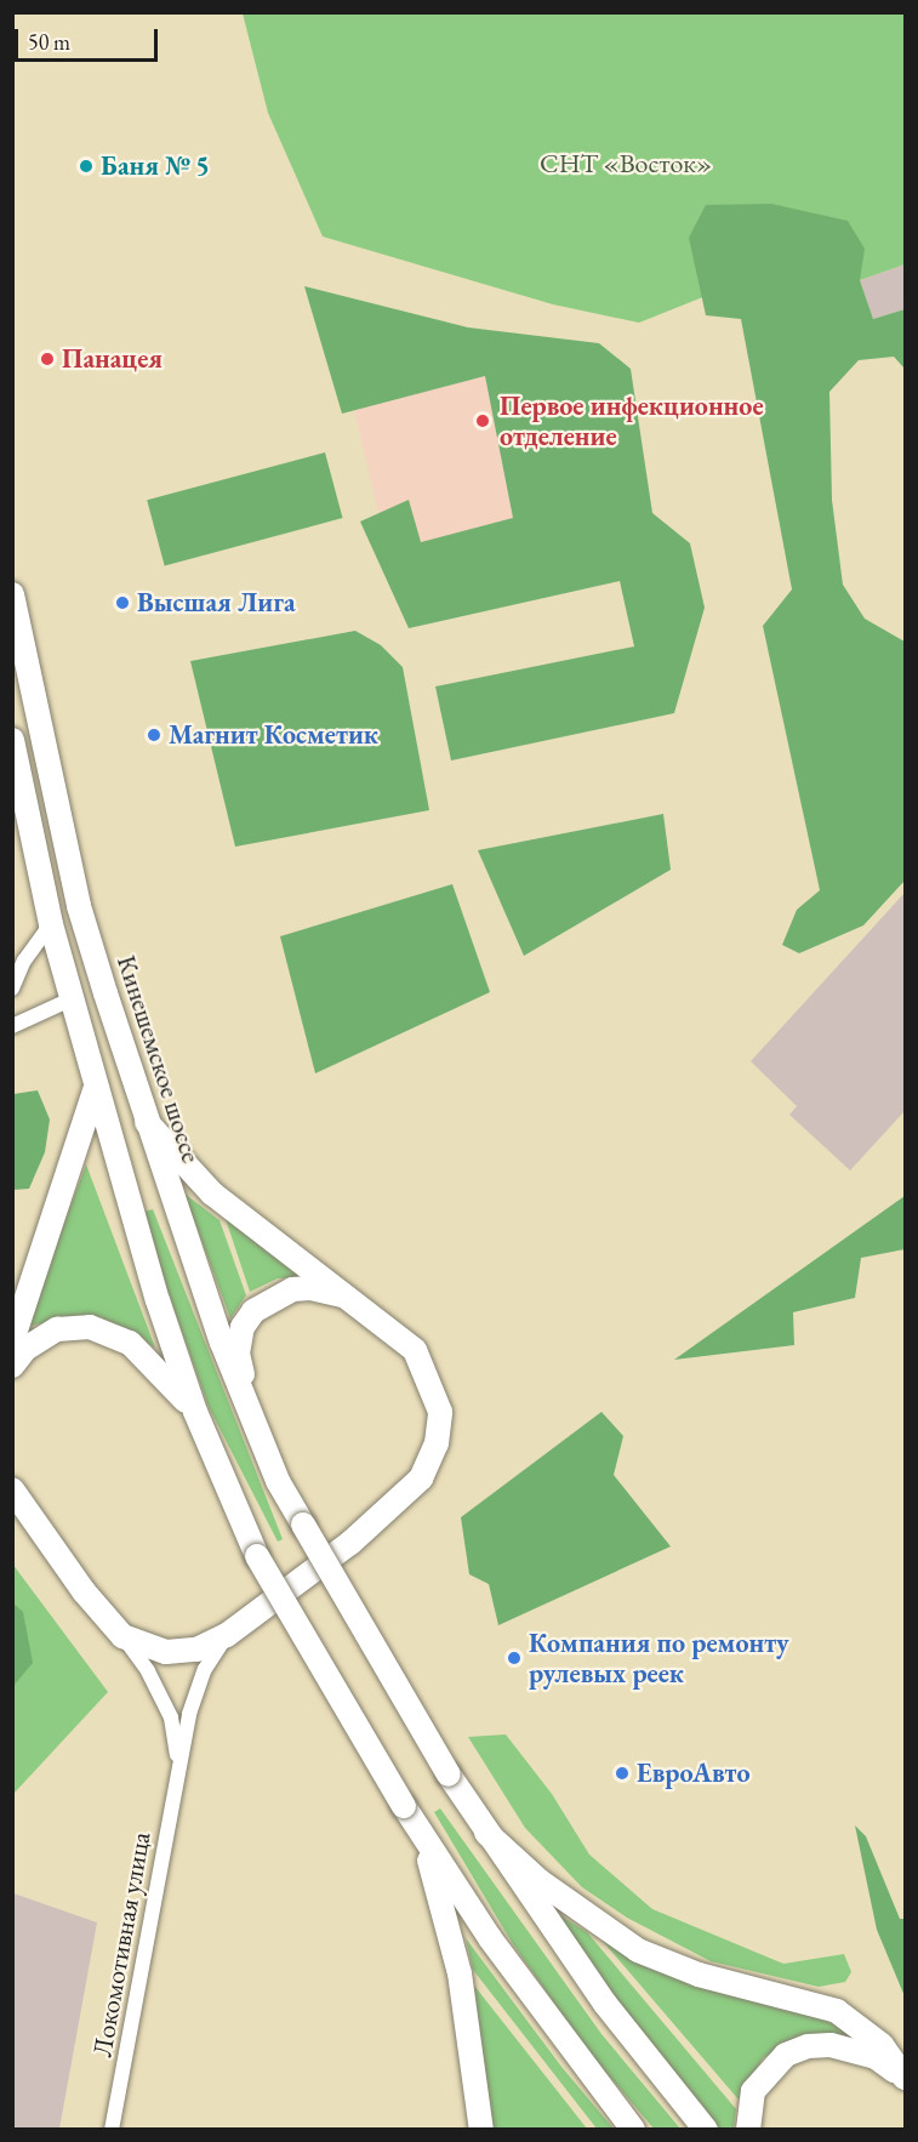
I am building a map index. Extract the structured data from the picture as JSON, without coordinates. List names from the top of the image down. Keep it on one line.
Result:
{"streets":{"main road":["Кинешемское шоссе"],"street":["Локомотивная улица"]},"parks":["СНТ «Восток»"],"places":["Баня № 5","Панацея","Первое инфекционное отделение","Высшая Лига","Магнит Косметик","Компания по ремонту рулевых реек","ЕвроАвто"],"scale_bar":"50 m"}
